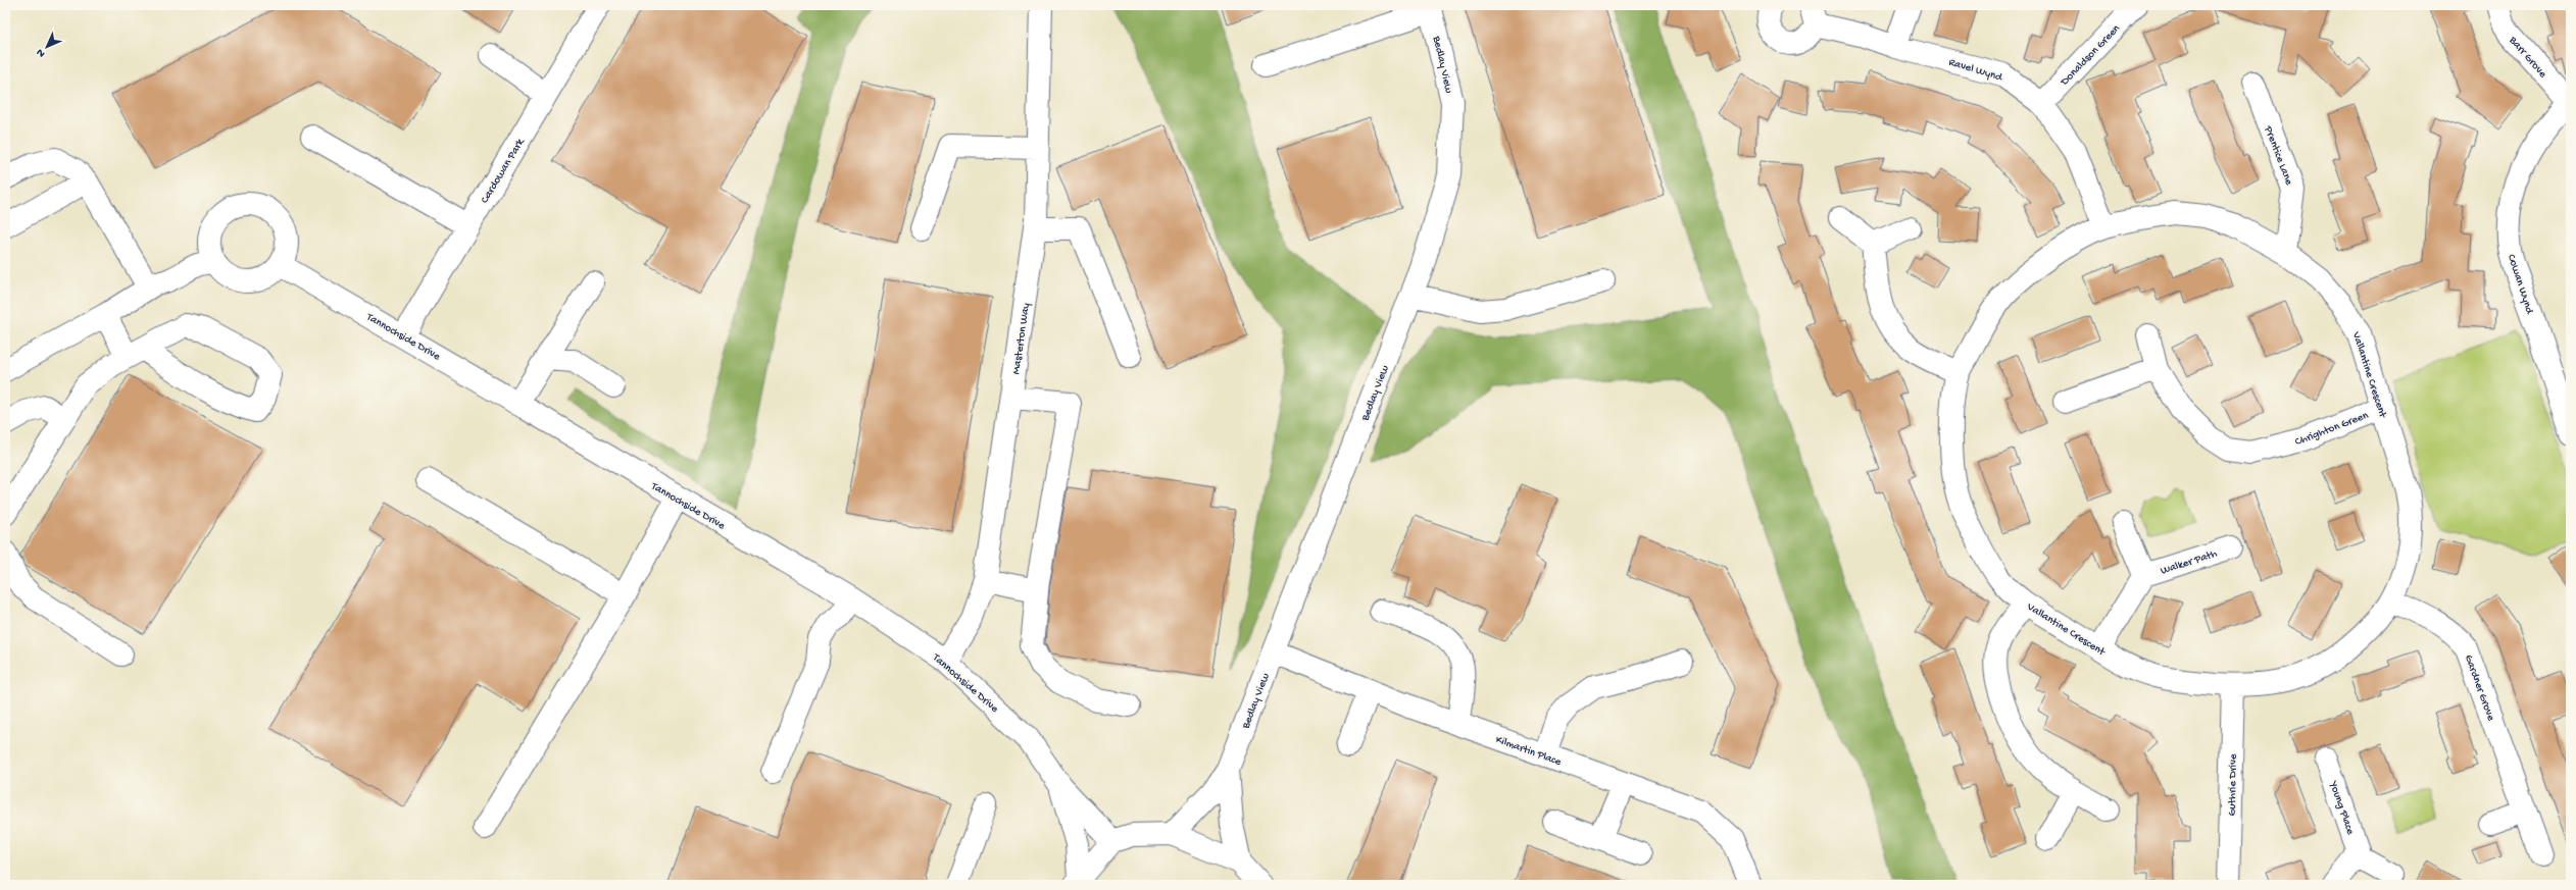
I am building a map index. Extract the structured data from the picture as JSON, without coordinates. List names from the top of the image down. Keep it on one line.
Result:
{"streets":{"street":["Donaldson Green","Barr Grove","Bedlay View","Ravel Wynd","Prentice Lane","Cardowan Park","Cowan Wynd","Tannochside Drive","Masterton Way","Vallantine Crescent","Chrighton Green","Walker Path","Gardner Grove","Kilmartin Place","Guthrie Drive","Young Place"]},"crossings":[["Donaldson Green","Ravel Wynd"],["Barr Grove","Cowan Wynd"],["Bedlay View","Kilmartin Place"],["Ravel Wynd","Vallantine Crescent"],["Prentice Lane","Vallantine Crescent"],["Cardowan Park","Tannochside Drive"],["Tannochside Drive","Masterton Way"],["Vallantine Crescent","Chrighton Green"],["Vallantine Crescent","Walker Path"],["Vallantine Crescent","Gardner Grove"],["Vallantine Crescent","Guthrie Drive"]],"north":"bottom left"}
